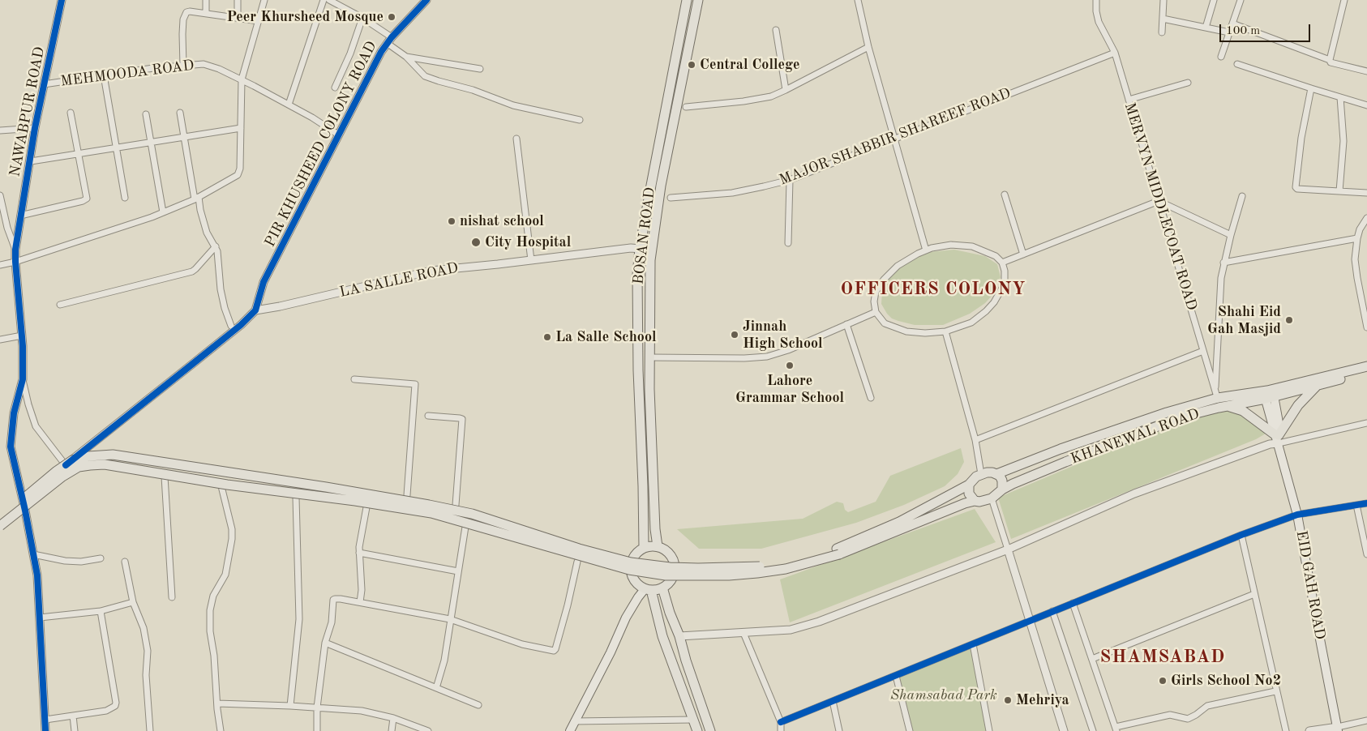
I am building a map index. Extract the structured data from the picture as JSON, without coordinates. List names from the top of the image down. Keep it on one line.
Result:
{"streets":{"main road":["BOSAN ROAD","KHANEWAL ROAD","EID GAH ROAD"],"street":["MEHMOODA ROAD","NAWABPUR ROAD","MAJOR SHABBIR SHAREEF ROAD","PIR KHUSHEED COLONY ROAD","MERVYN MIDDLECOAT ROAD","LA SALLE ROAD"]},"crossings":[["MEHMOODA ROAD","NAWABPUR ROAD"],["MEHMOODA ROAD","PIR KHUSHEED COLONY ROAD"],["MAJOR SHABBIR SHAREEF ROAD","MERVYN MIDDLECOAT ROAD"],["PIR KHUSHEED COLONY ROAD","LA SALLE ROAD"],["MERVYN MIDDLECOAT ROAD","KHANEWAL ROAD"],["BOSAN ROAD","LA SALLE ROAD"],["KHANEWAL ROAD","EID GAH ROAD"]],"districts":["OFFICERS COLONY","SHAMSABAD"],"parks":["Shamsabad Park"],"places":["Peer Khursheed Mosque","Central College","nishat school","City Hospital","Shahi Eid Gah Masjid","Jinnah High School","La Salle School","Lahore Grammar School","Girls School No2","Mehriya"],"scale_bar":"100 m"}
